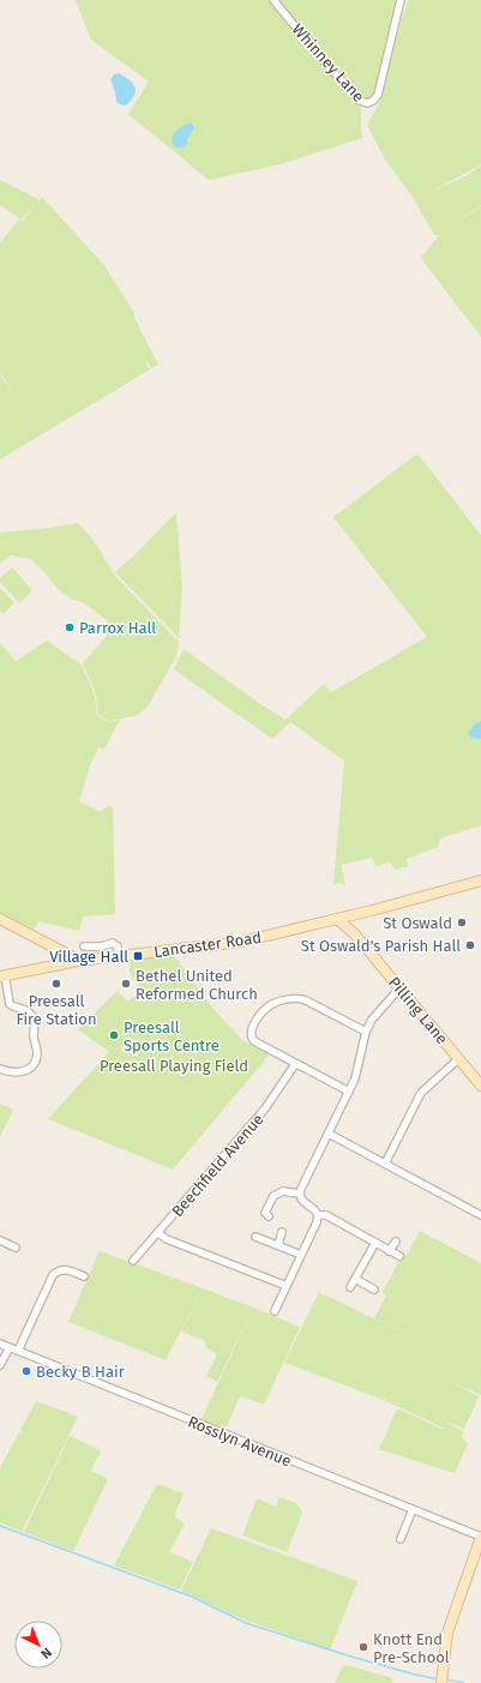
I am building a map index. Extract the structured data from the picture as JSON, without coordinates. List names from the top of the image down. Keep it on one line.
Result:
{"streets":{"main road":["Lancaster Road","Pilling Lane"],"street":["Whinney Lane","Beechfield Avenue","Rosslyn Avenue"]},"crossings":[["Lancaster Road","Pilling Lane"]],"parks":["Preesall Playing Field"],"places":{"other":["Parrox Hall","St Oswald","St Oswald's Parish Hall","Preesall Fire Station","Bethel United Reformed Church","Preesall Sports Centre","Becky B Hair","Knott End Pre-School"],"transit":["Village Hall"]},"north":"bottom right"}
